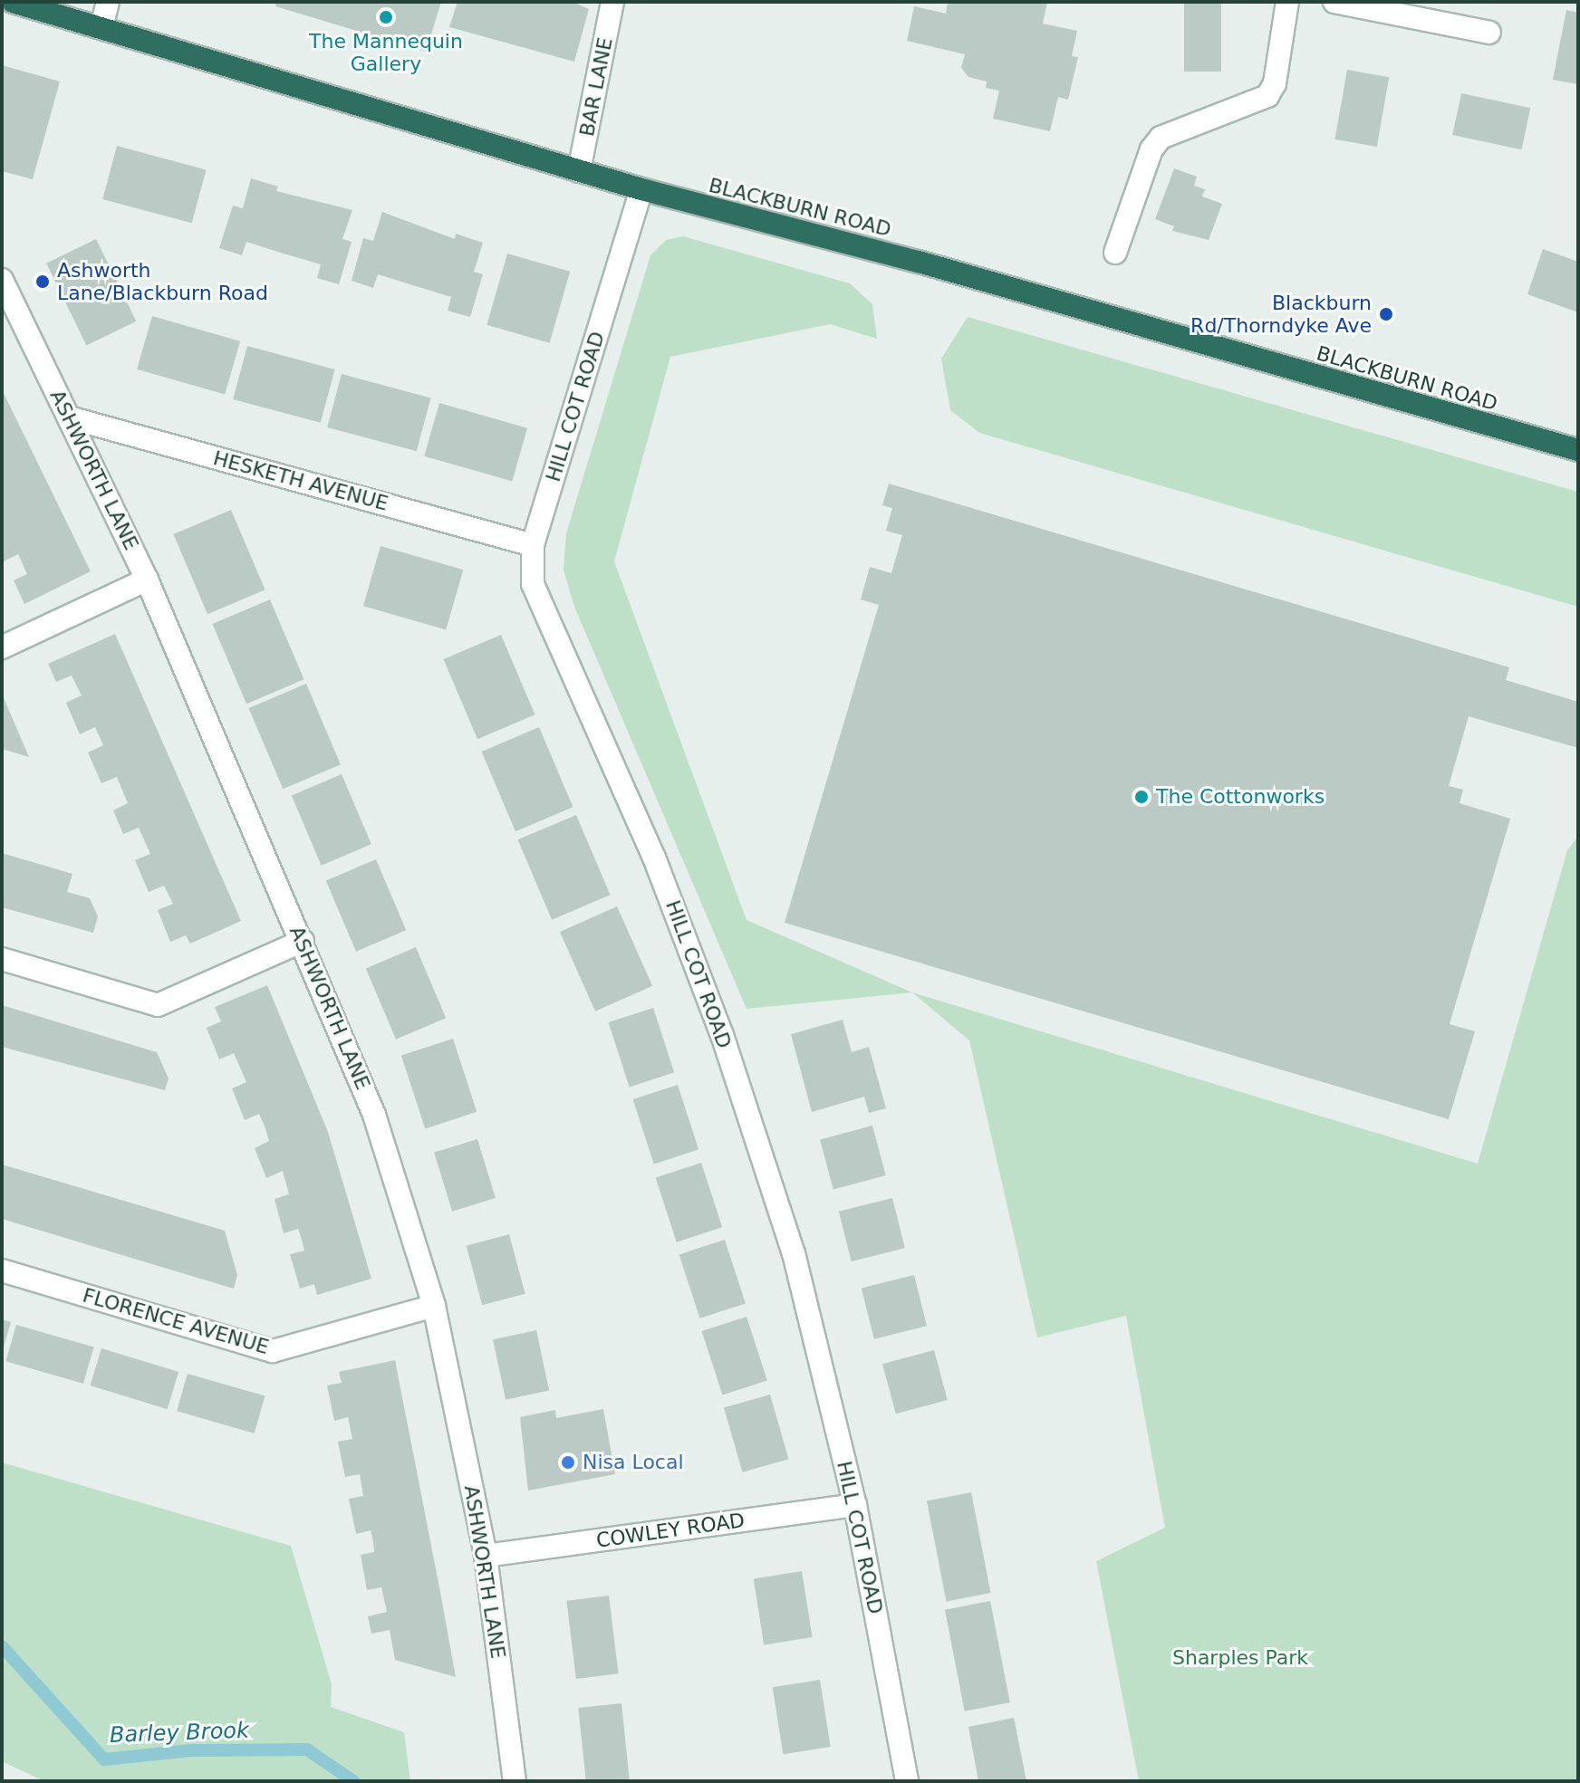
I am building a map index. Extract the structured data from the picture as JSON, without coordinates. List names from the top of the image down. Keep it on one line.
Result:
{"streets":{"highway":["BLACKBURN ROAD"],"street":["BAR LANE","HILL COT ROAD","ASHWORTH LANE","HESKETH AVENUE","FLORENCE AVENUE","COWLEY ROAD"]},"crossings":[["BAR LANE","BLACKBURN ROAD"],["BLACKBURN ROAD","HILL COT ROAD"],["HILL COT ROAD","HESKETH AVENUE"],["HILL COT ROAD","COWLEY ROAD"],["ASHWORTH LANE","HESKETH AVENUE"],["ASHWORTH LANE","FLORENCE AVENUE"],["ASHWORTH LANE","COWLEY ROAD"]],"water":["Barley Brook"],"parks":["Sharples Park"],"places":["The Mannequin Gallery","Ashworth Lane/Blackburn Road","Blackburn Rd/Thorndyke Ave","The Cottonworks","Nisa Local"]}
